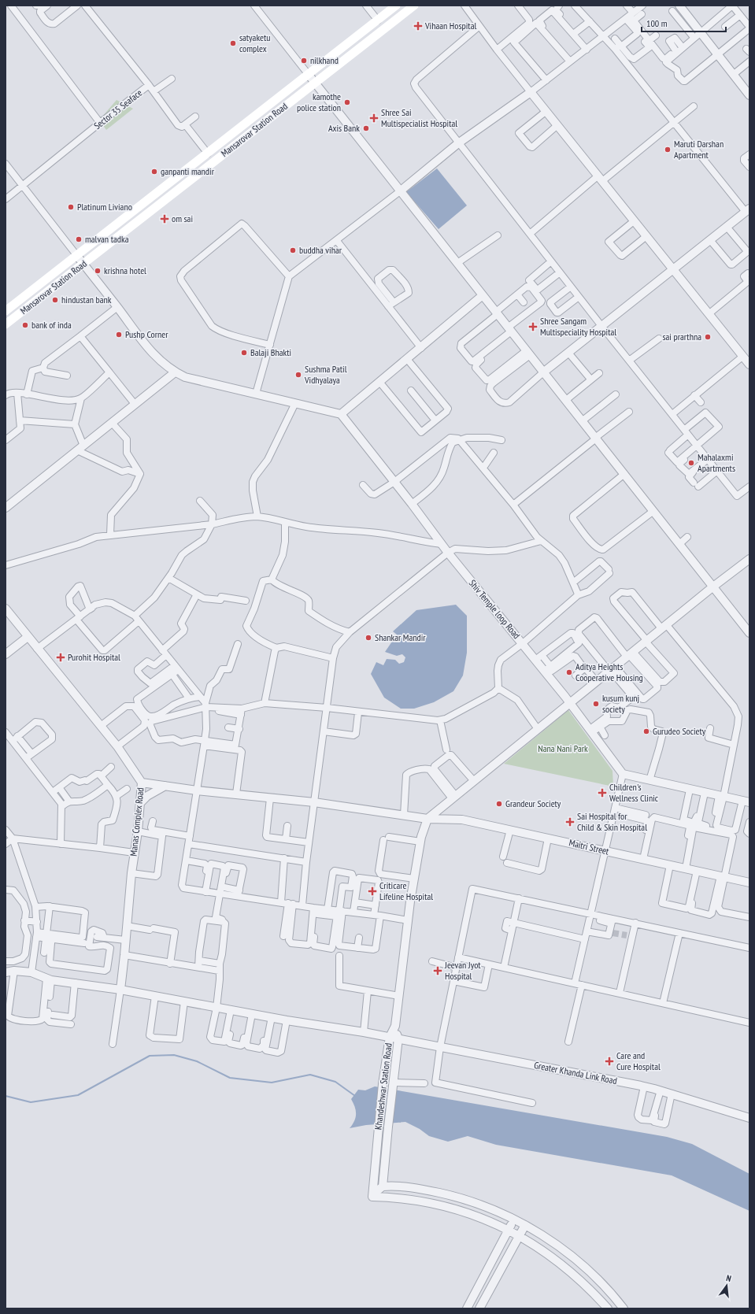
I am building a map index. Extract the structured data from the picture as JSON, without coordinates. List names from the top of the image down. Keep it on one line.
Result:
{"streets":{"main road":["Mansarovar Station Road"],"street":["Sector 35 Seaface","Shiv Temple loop Road","Manas Complex Road","Maitri Street","Greater Khanda Link Road","Khandeshwar Station Road"]},"crossings":[["Manas Complex Road","Maitri Street"],["Manas Complex Road","Greater Khanda Link Road"],["Greater Khanda Link Road","Khandeshwar Station Road"]],"parks":["Nana Nani Park"],"places":{"health":["Vihaan Hospital","Shree Sai Multispecialist Hospital","om sai","Shree Sangam Multispeciality Hospital","Purohit Hospital","Children's Wellness Clinic","Sai Hospital for Child & Skin Hospital","Criticare Lifeline Hospital","Jeevan Jyot Hospital","Care and Cure Hospital"],"other":["satyaketu complex","nilkhand","kamothe police station","Axis Bank","Maruti Darshan Apartment","ganpanti mandir","Platinum Liviano","malvan tadka","buddha vihar","krishna hotel","hindustan bank","bank of inda","Pushp Corner","sai prarthna","Balaji Bhakti","Sushma Patil Vidhyalaya","Mahalaxmi Apartments","Shankar Mandir","Aditya Heights Cooperative Housing","kusum kunj society","Gurudeo Society","Grandeur Society"]},"scale_bar":"100 m","north":"top"}
